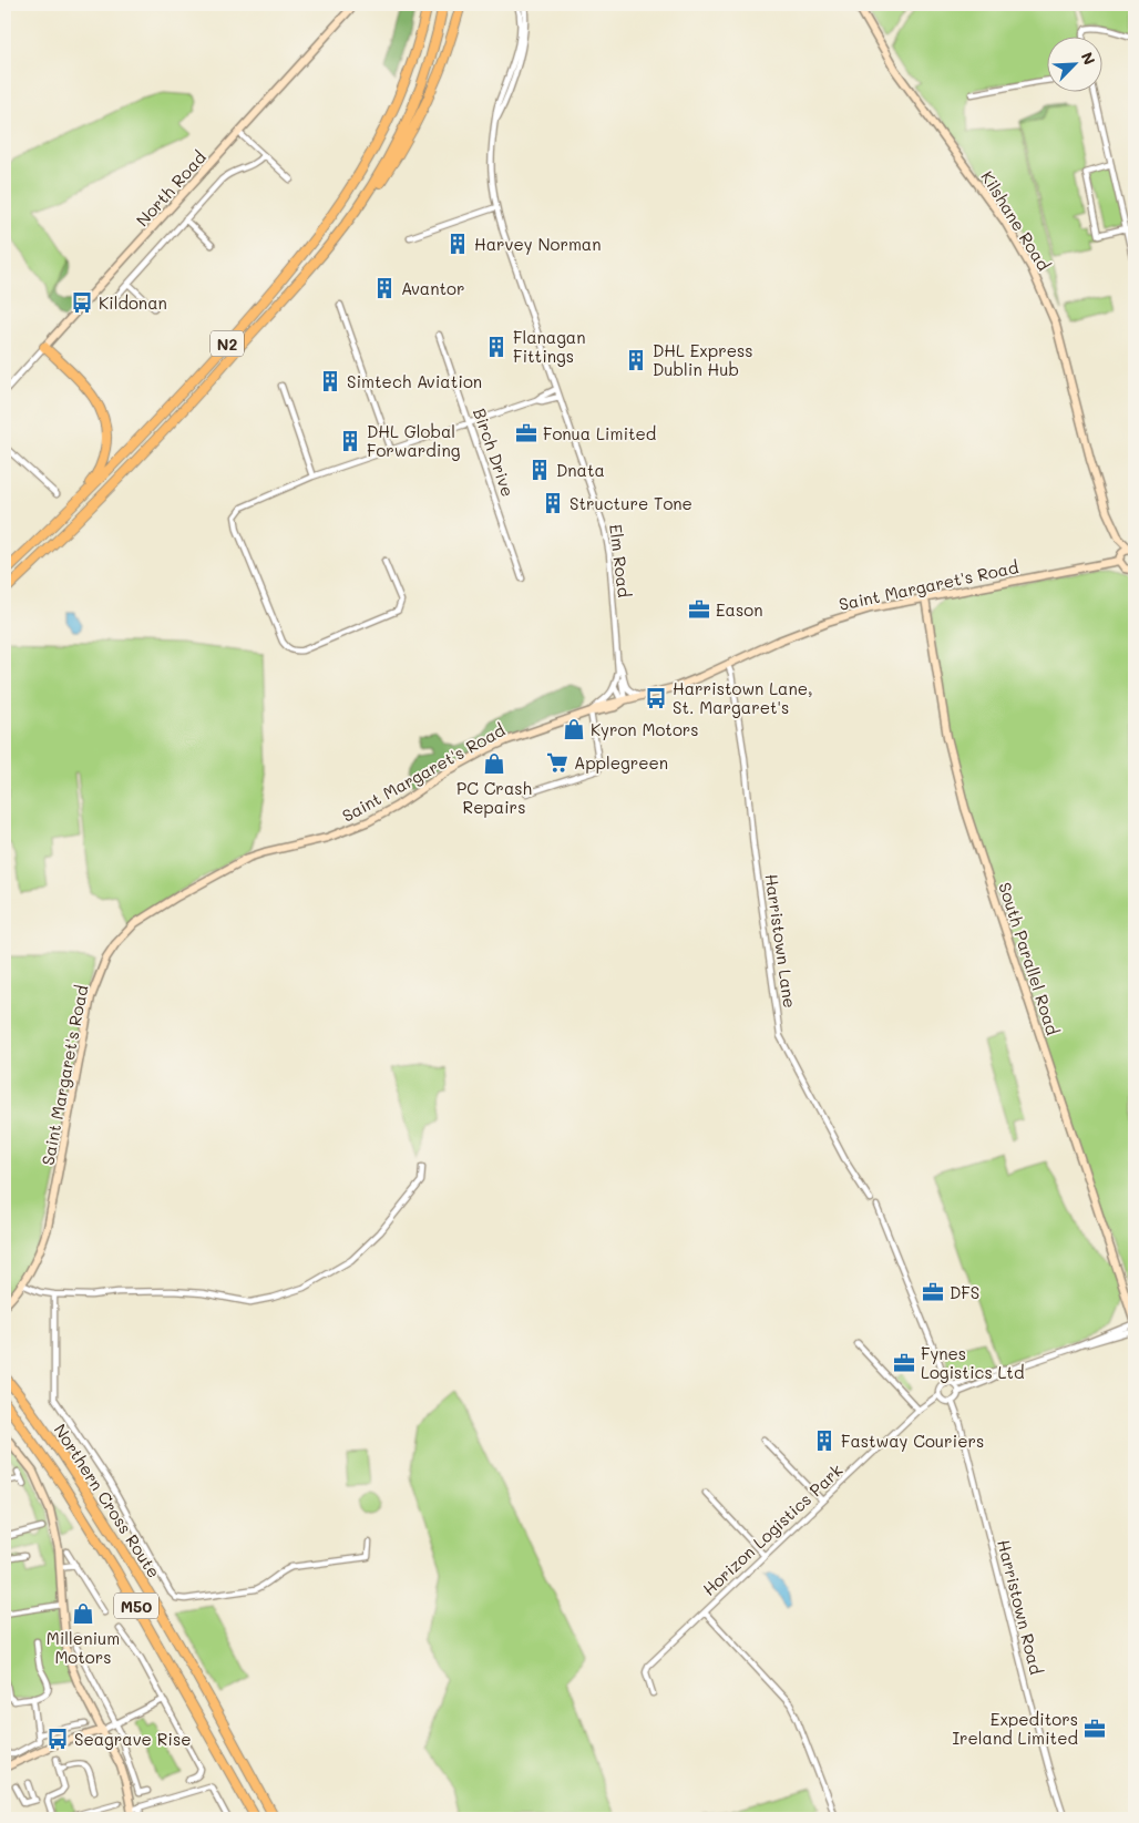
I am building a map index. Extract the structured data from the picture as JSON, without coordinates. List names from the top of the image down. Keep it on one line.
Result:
{"streets":{"highway":["N2","Northern Cross Route","M50"],"main road":["North Road","Kilshane Road","Saint Margaret's Road","South Parallel Road"],"street":["Birch Drive","Elm Road","Harristown Lane","Horizon Logistics Park","Harristown Road"]},"crossings":[["Kilshane Road","Saint Margaret's Road"],["Elm Road","Saint Margaret's Road"],["Saint Margaret's Road","Harristown Lane"],["Saint Margaret's Road","South Parallel Road"],["Horizon Logistics Park","Harristown Road"]],"places":{"building":["Harvey Norman","Avantor","Flanagan Fittings","DHL Express Dublin Hub","Simtech Aviation","DHL Global Forwarding","Dnata","Structure Tone","Fastway Couriers"],"bus stop":["Kildonan","Harristown Lane, St. Margaret's","Seagrave Rise"],"office":["Fonua Limited","Eason","DFS","Fynes Logistics Ltd","Expeditors Ireland Limited"],"shop":["Kyron Motors","PC Crash Repairs","Millenium Motors"],"supermarket":["Applegreen"]},"north":"top right"}
